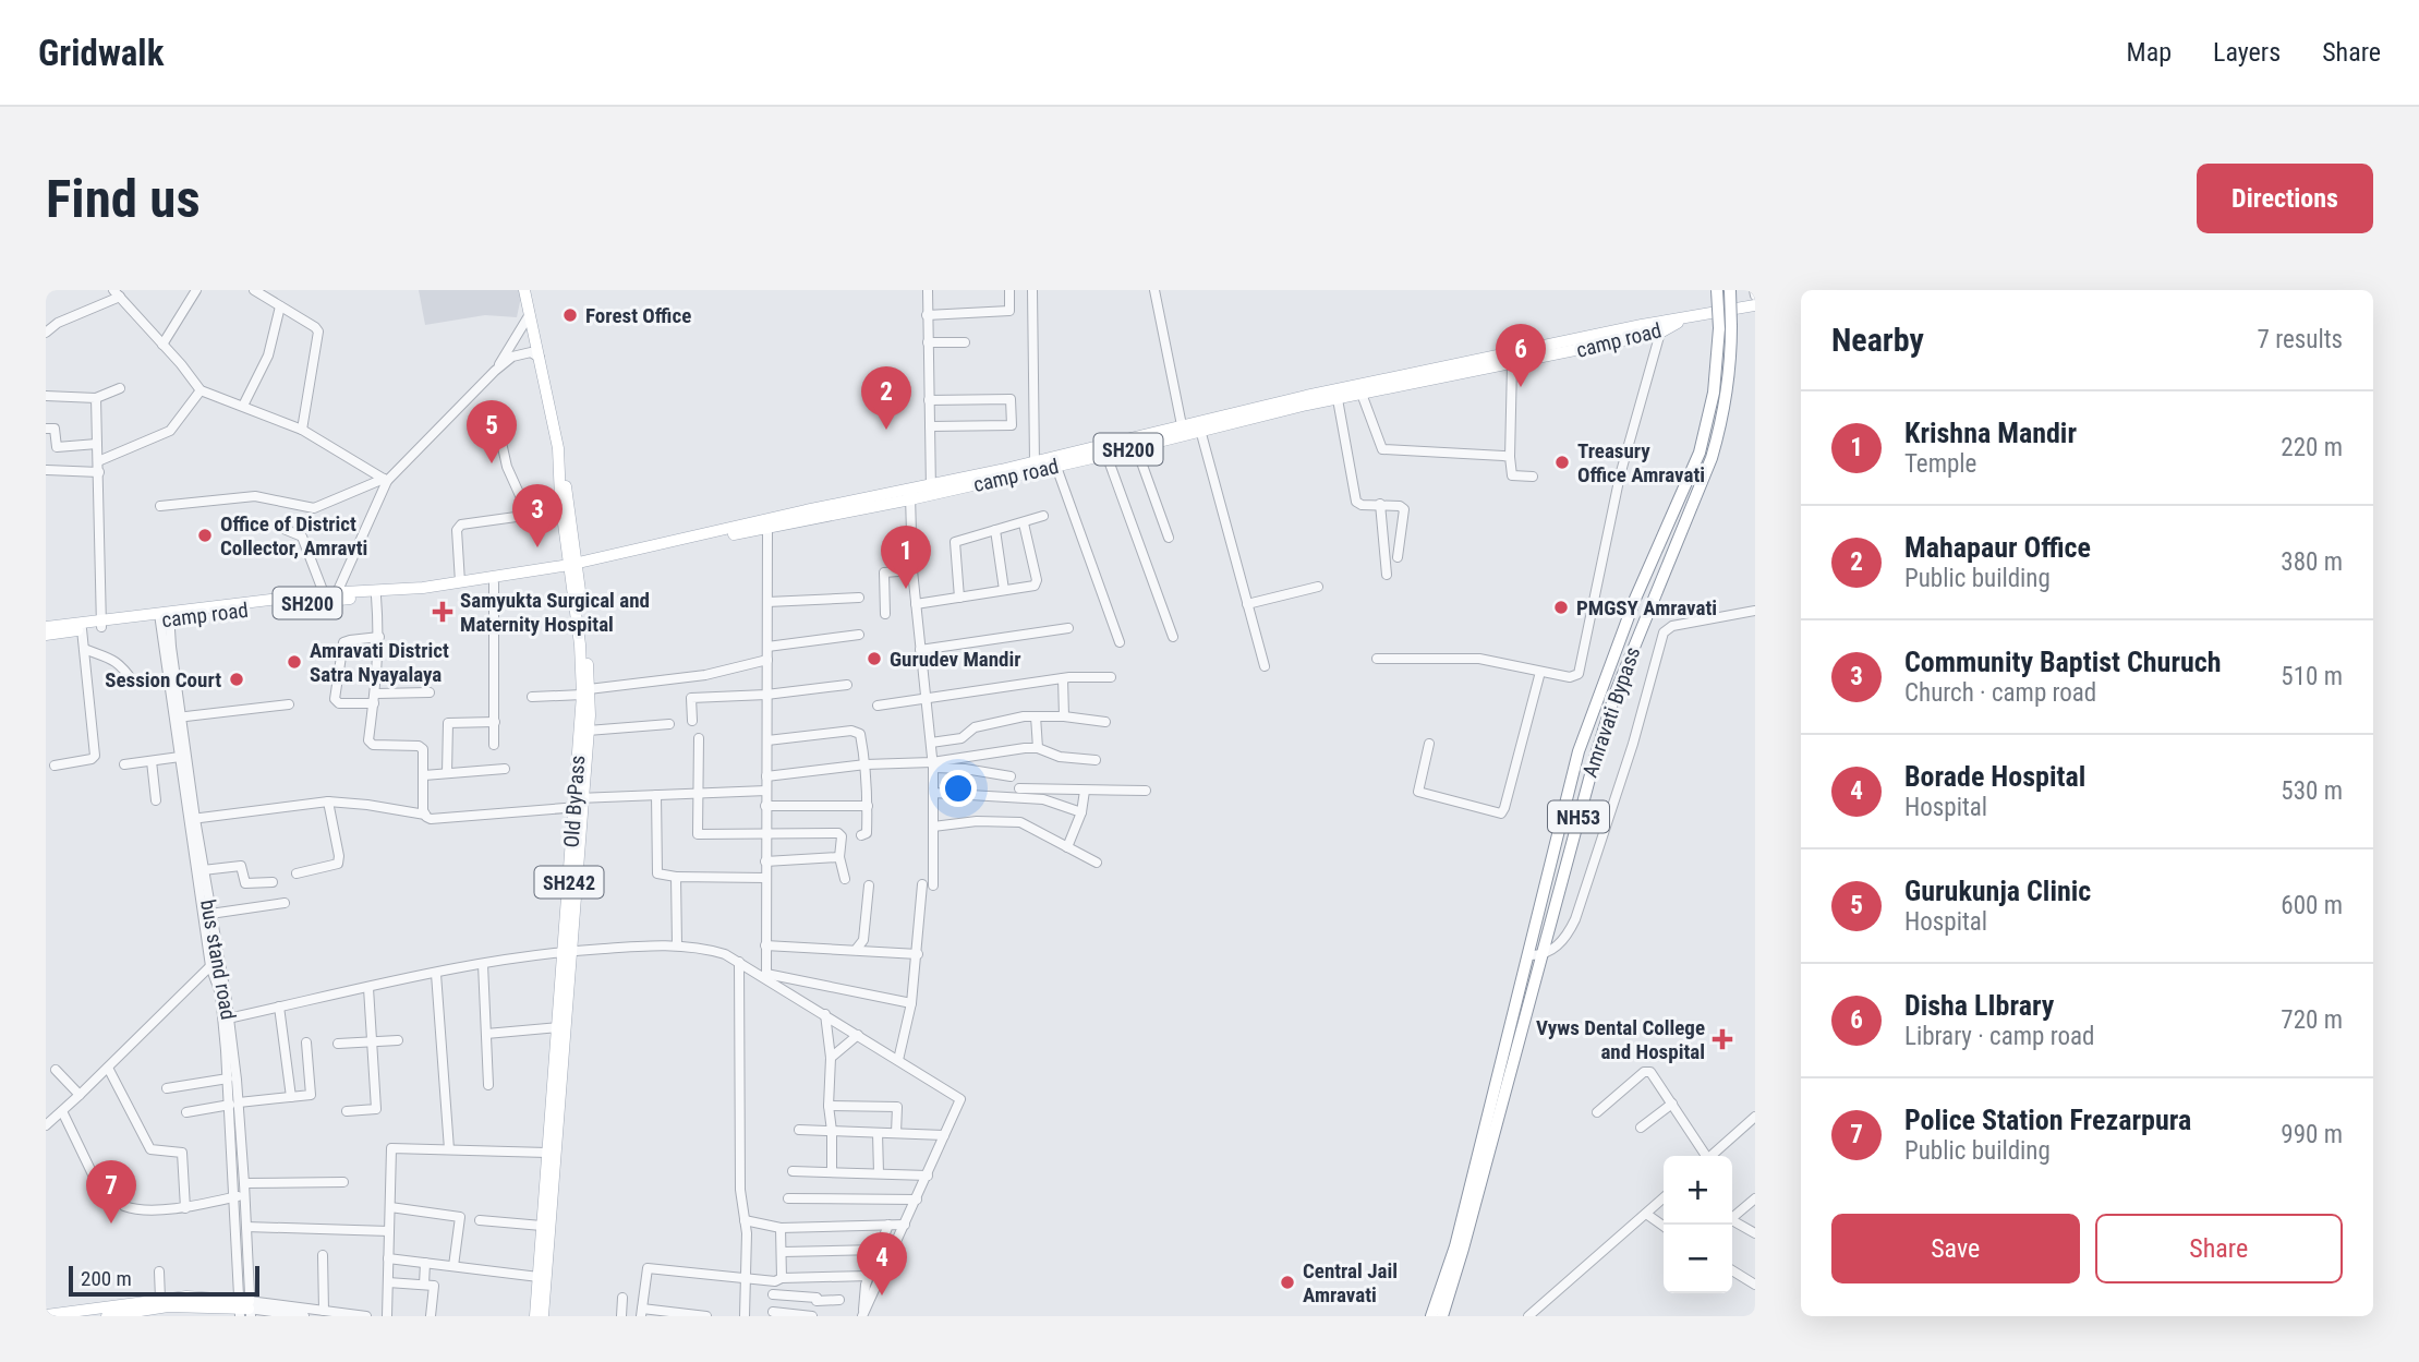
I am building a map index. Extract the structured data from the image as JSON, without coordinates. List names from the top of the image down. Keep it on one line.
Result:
{"streets":{"highway":["Amravati Bypass","NH53"],"main road":["camp road","SH200","Old ByPass","SH242"],"street":["bus stand road"]},"crossings":[["camp road","SH200"],["camp road","Old ByPass"],["camp road","bus stand road"]],"places":{"other":["Forest Office","Treasury Office Amravati","Office of District Collector, Amravti","PMGSY Amravati","Gurudev Mandir","Amravati District Satra Nyayalaya","Session Court","Central Jail Amravati"],"health":["Samyukta Surgical and Maternity Hospital","Vyws Dental College and Hospital"]},"scale_bar":"200 m","page":{"header":"Gridwalk","nav":["Map","Layers","Share"],"buttons":["Directions",["Save","Share"]],"title":"Find us","heading":["Nearby","7 results"],"pins":["6","2","5","3","1","7","4"],"list":[{"mark":"1","name":"Krishna Mandir","note":"Temple","value":"220 m"},{"mark":"2","name":"Mahapaur Office","note":"Public building","value":"380 m"},{"mark":"3","name":"Community Baptist Churuch","note":"Church · camp road","value":"510 m"},{"mark":"4","name":"Borade Hospital","note":"Hospital","value":"530 m"},{"mark":"5","name":"Gurukunja Clinic","note":"Hospital","value":"600 m"},{"mark":"6","name":"Disha LIbrary","note":"Library · camp road","value":"720 m"},{"mark":"7","name":"Police Station Frezarpura","note":"Public building","value":"990 m"}],"map_buttons":["+","−"],"scale":"200 m"}}
